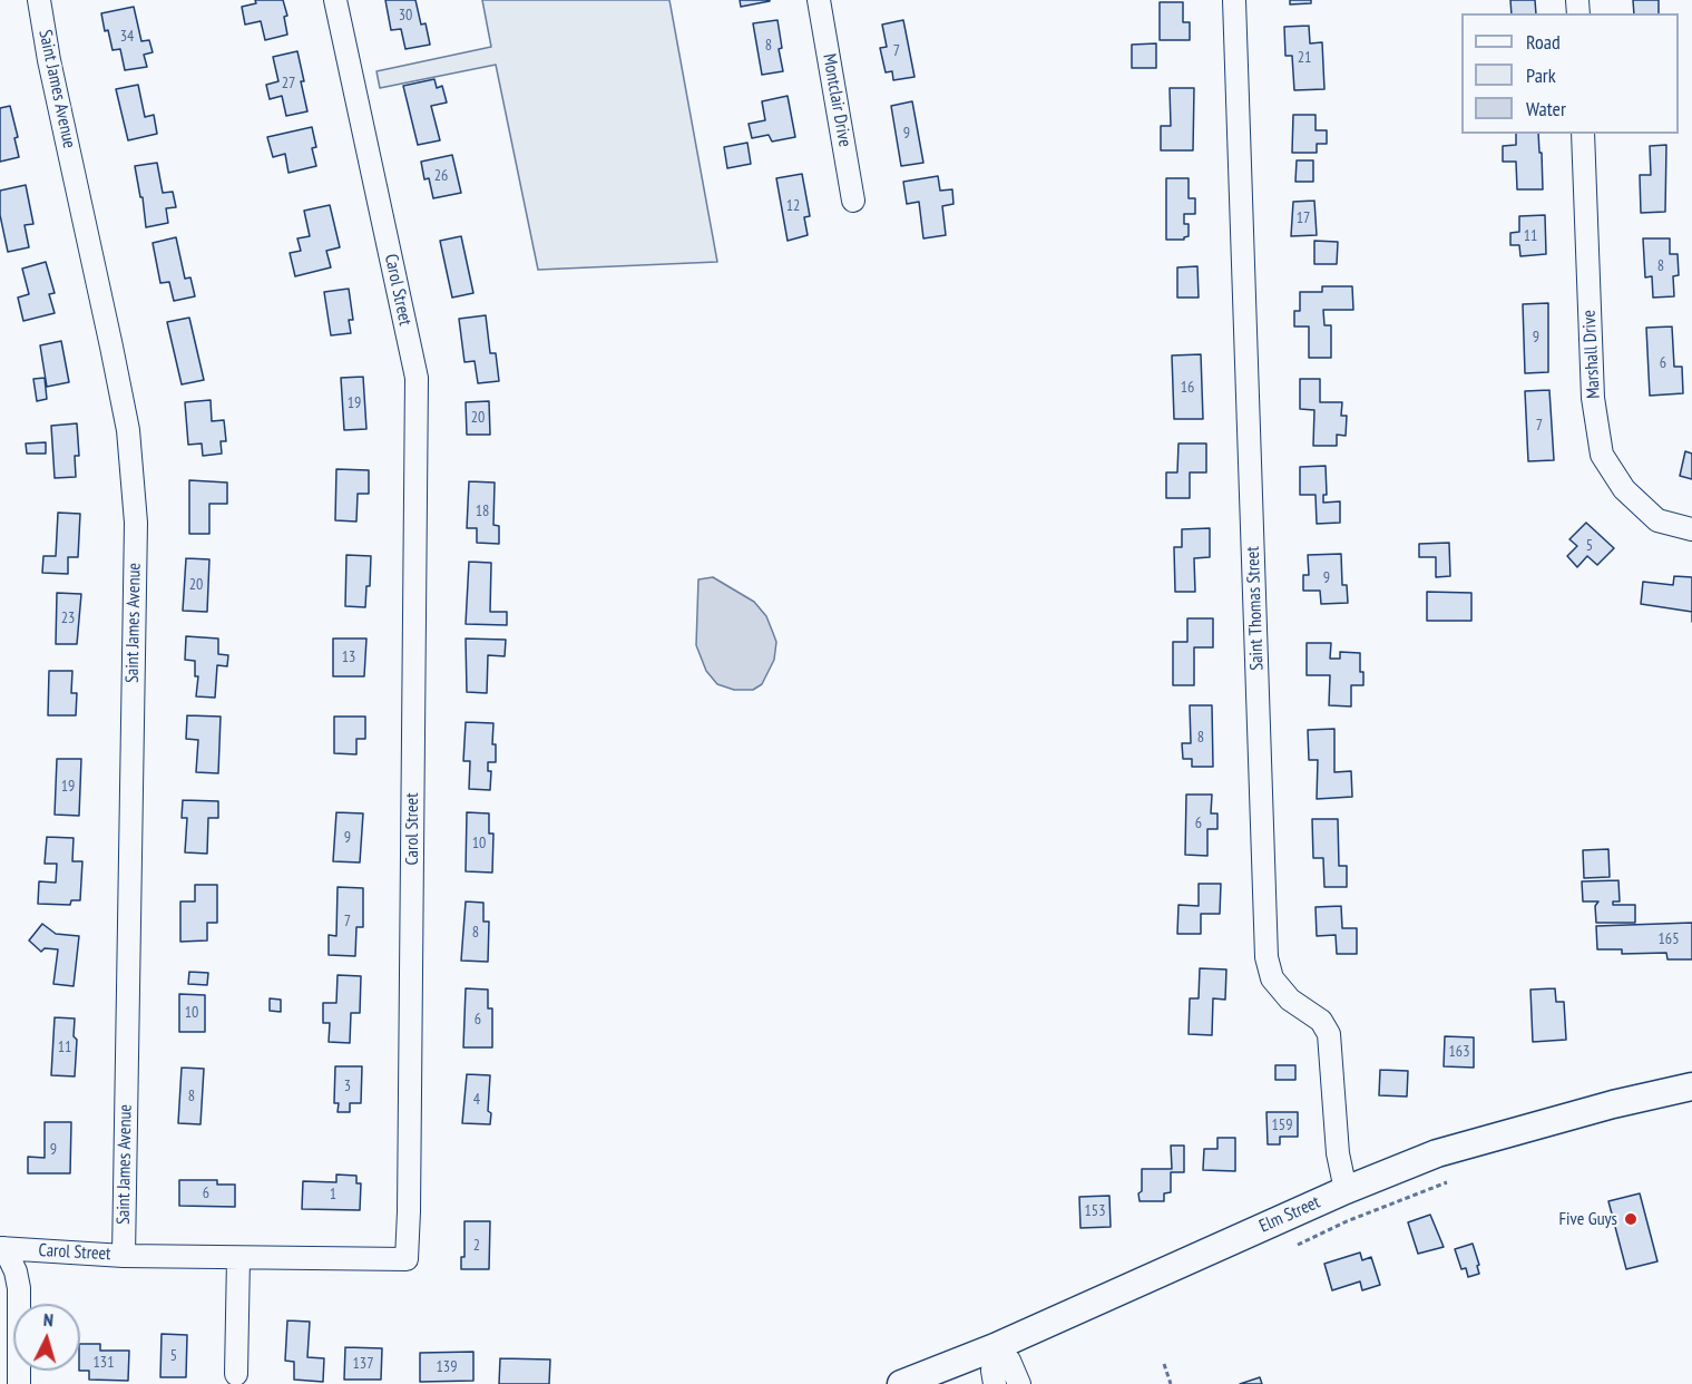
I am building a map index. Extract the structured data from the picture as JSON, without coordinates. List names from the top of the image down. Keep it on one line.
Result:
{"streets":{"main road":["Elm Street"],"street":["Saint James Avenue","Montclair Drive","Carol Street","Marshall Drive","Saint Thomas Street"]},"crossings":[["Saint James Avenue","Carol Street"],["Saint Thomas Street","Elm Street"]],"places":["Five Guys"],"house_numbers":["30","34","8","7","21","27","9","26","12","17","11","8","9","6","16","19","20","7","18","5","9","20","23","13","8","19","6","9","10","7","8","165","10","6","11","163","3","8","4","159","9","6","1","153","2","5","131","137","139"],"legend":["Road","Park","Water"],"north":"top"}
